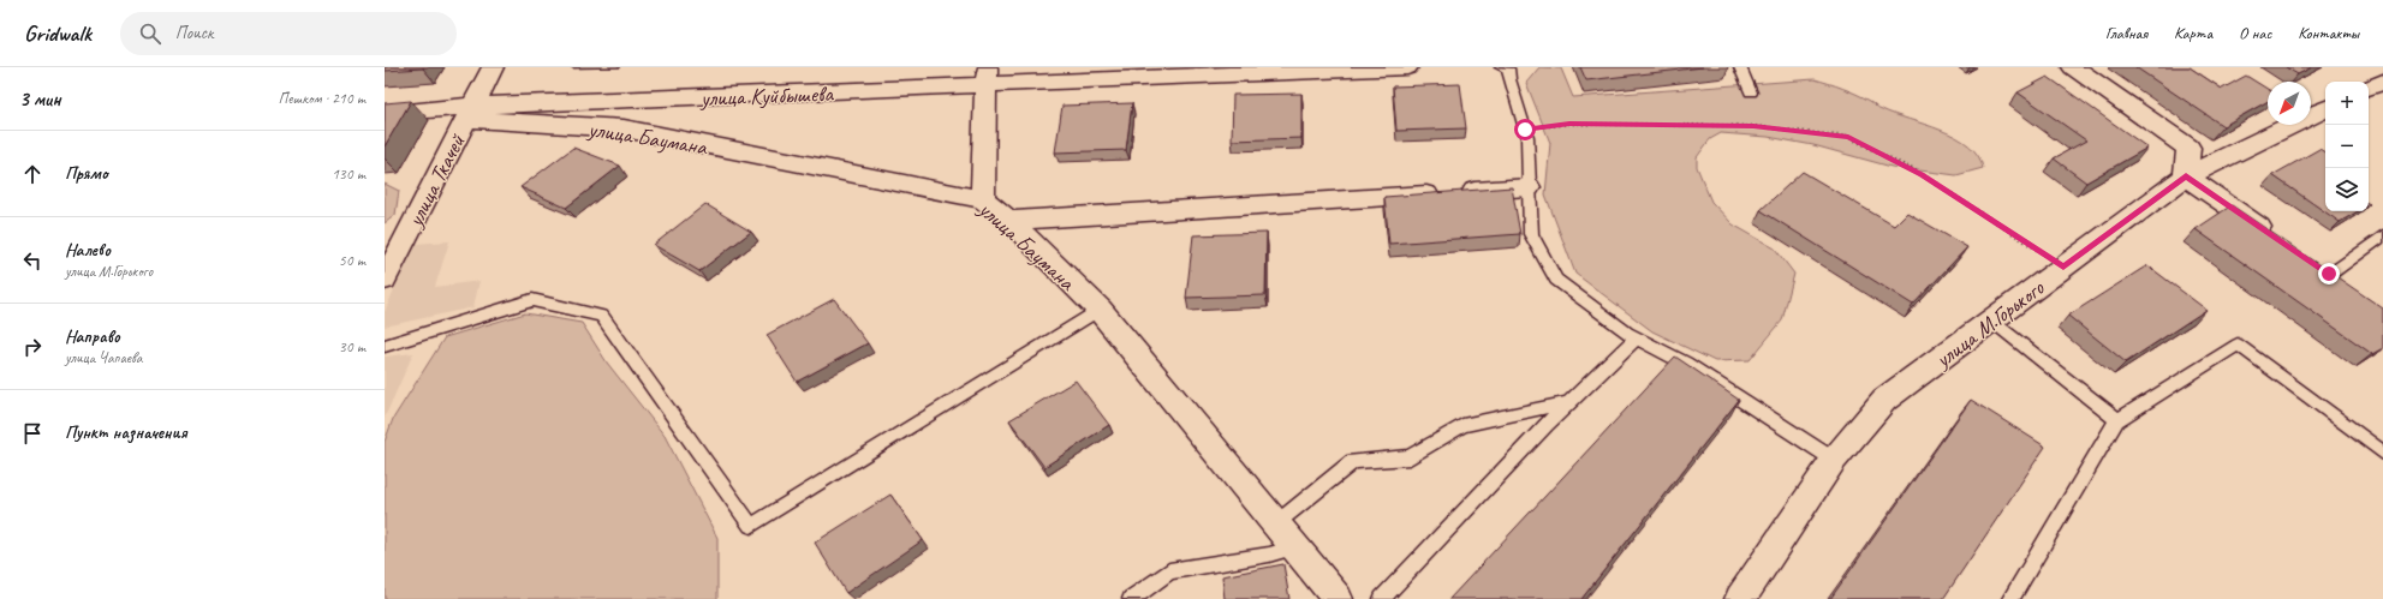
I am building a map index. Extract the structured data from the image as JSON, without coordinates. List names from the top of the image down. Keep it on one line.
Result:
{"streets":{"street":["улица Куйбышева","улица Баумана","улица Ткачей","улица М.Горького"]},"crossings":[["улица Куйбышева","улица Баумана"],["улица Куйбышева","улица Ткачей"],["улица Баумана","улица Ткачей"]],"north":"bottom left","page":{"header":"Gridwalk","search":"Поиск","nav":["Главная","Карта","О нас","Контакты"],"heading":["3 мин","Пешком · 210 m"],"map_buttons":["+","−"],"list":[["Прямо","130 m"],["Налево","улица М.Горького","50 m"],["Направо","улица Чапаева","30 m"],"Пункт назначения"]}}
